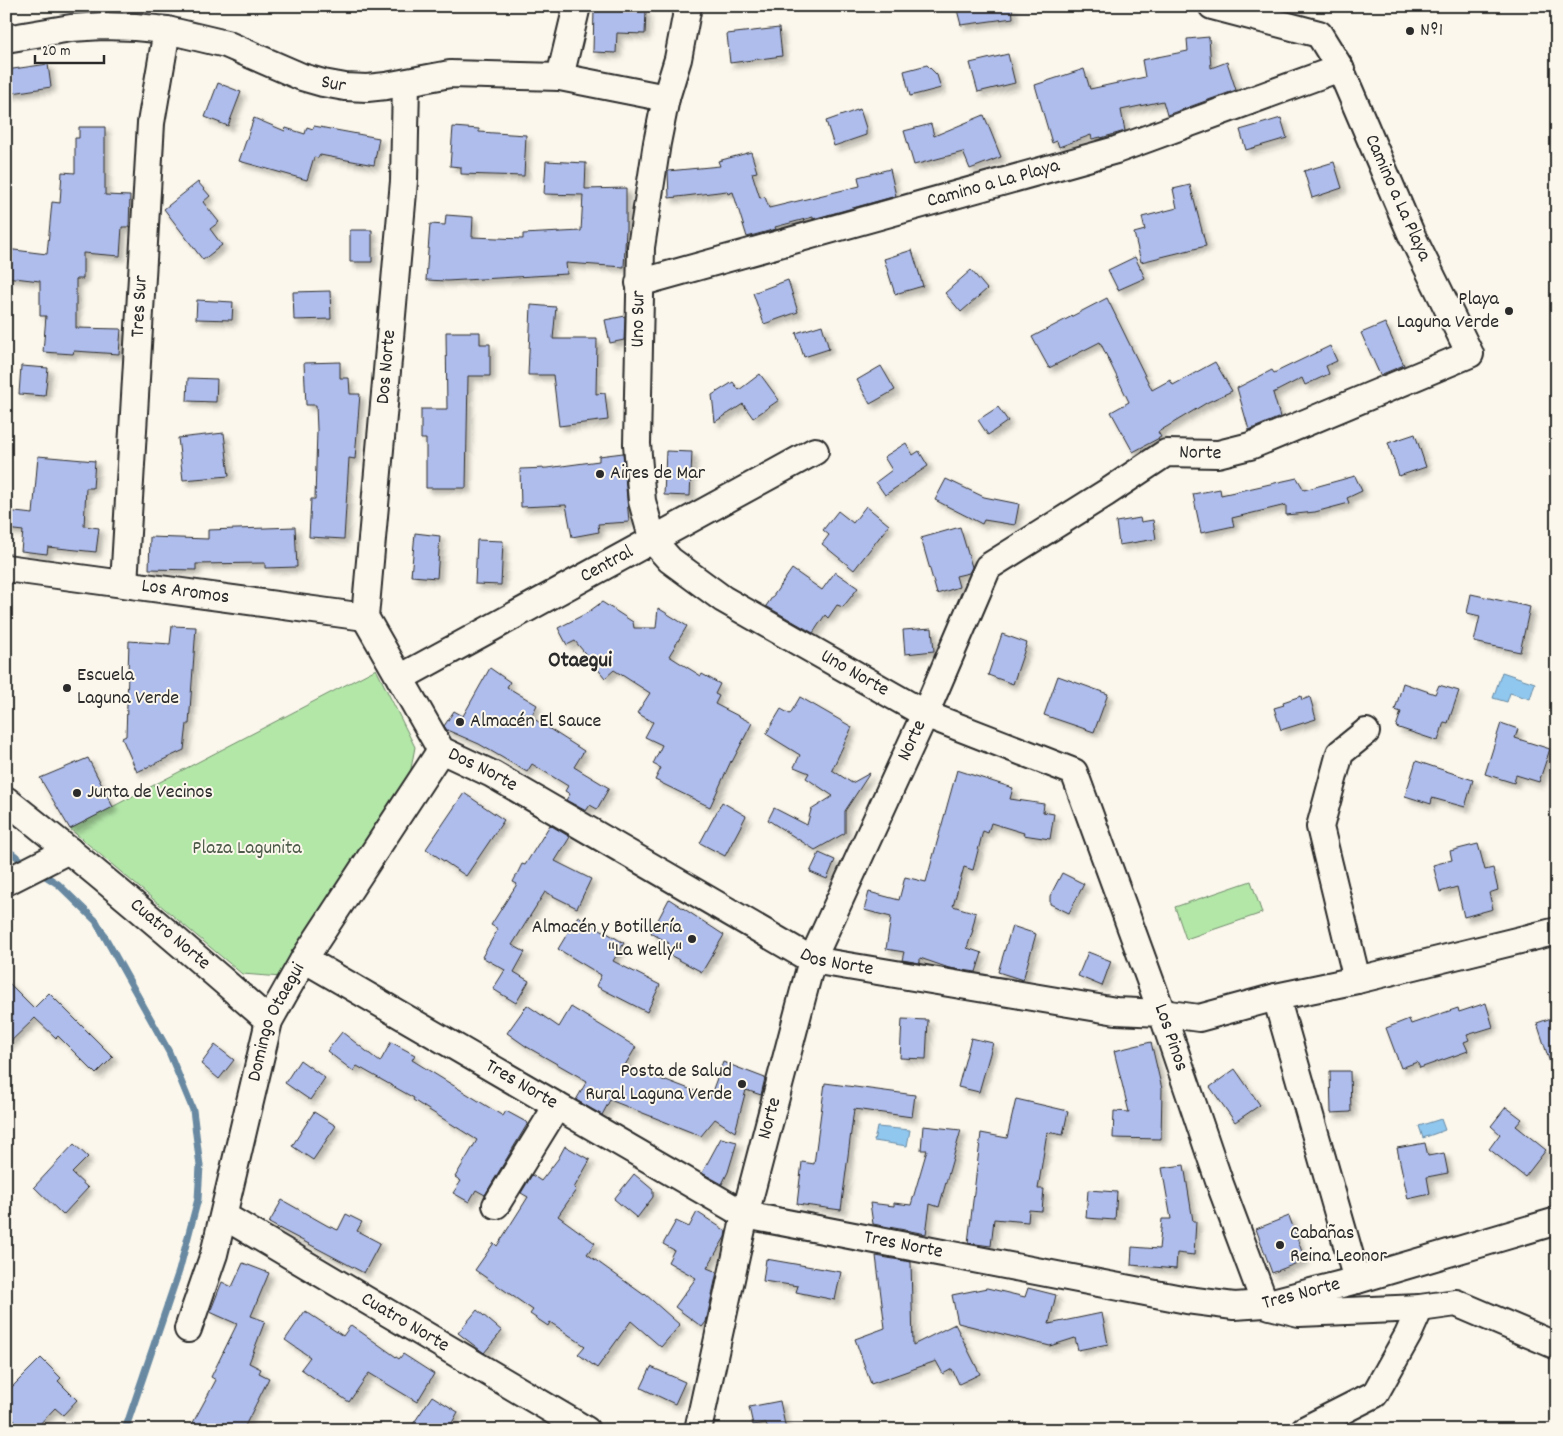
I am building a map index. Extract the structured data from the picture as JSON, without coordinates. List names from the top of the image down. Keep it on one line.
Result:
{"streets":{"street":["Sur","Camino a La Playa","Tres Sur","Uno Sur","Dos Norte","Norte","Central","Los Aromos","Uno Norte","Cuatro Norte","Domingo Otaegui","Los Pinos","Tres Norte"]},"crossings":[["Sur","Tres Sur"],["Sur","Uno Sur"],["Sur","Dos Norte"],["Camino a La Playa","Uno Sur"],["Camino a La Playa","Norte"],["Tres Sur","Los Aromos"],["Uno Sur","Central"],["Uno Sur","Uno Norte"],["Dos Norte","Norte"],["Dos Norte","Central"],["Dos Norte","Los Aromos"],["Dos Norte","Domingo Otaegui"],["Dos Norte","Los Pinos"],["Norte","Uno Norte"],["Norte","Tres Norte"],["Central","Uno Norte"],["Uno Norte","Los Pinos"],["Cuatro Norte","Domingo Otaegui"],["Domingo Otaegui","Tres Norte"],["Los Pinos","Tres Norte"]],"districts":["Otaegui"],"parks":["Plaza Lagunita"],"places":["Nº1","Playa Laguna Verde","Aires de Mar","Escuela Laguna Verde","Almacén El Sauce","Junta de Vecinos","Almacén y Botillería \"La Welly\"","Posta de Salud Rural Laguna Verde","Cabañas Reina Leonor"],"scale_bar":"20 m"}
